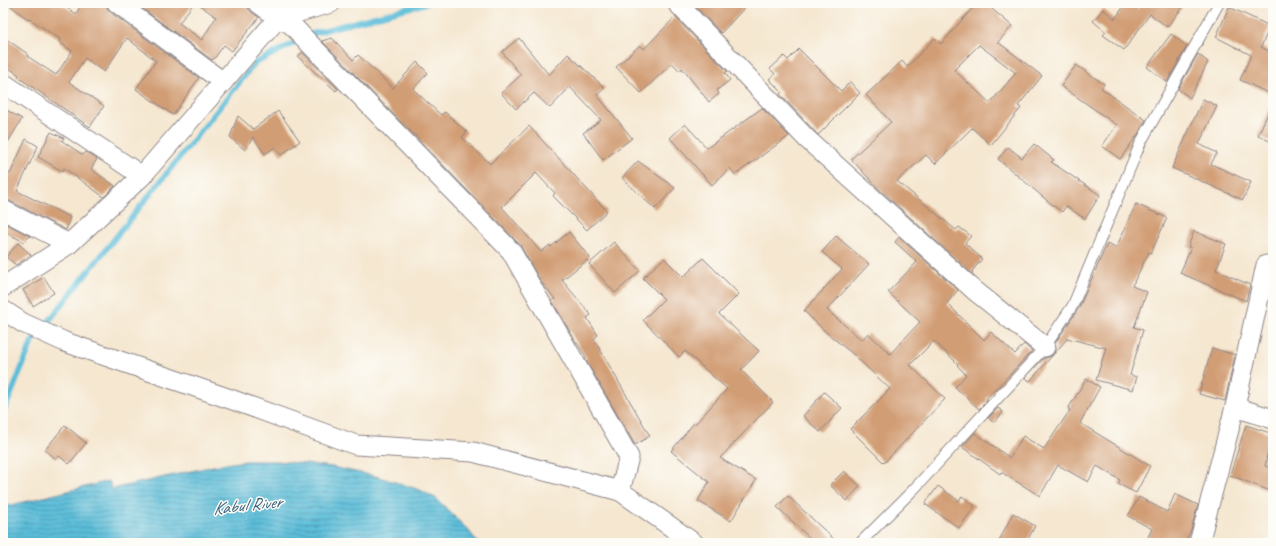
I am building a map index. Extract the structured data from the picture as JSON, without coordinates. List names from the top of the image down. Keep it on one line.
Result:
{"water":["Kabul River"]}
